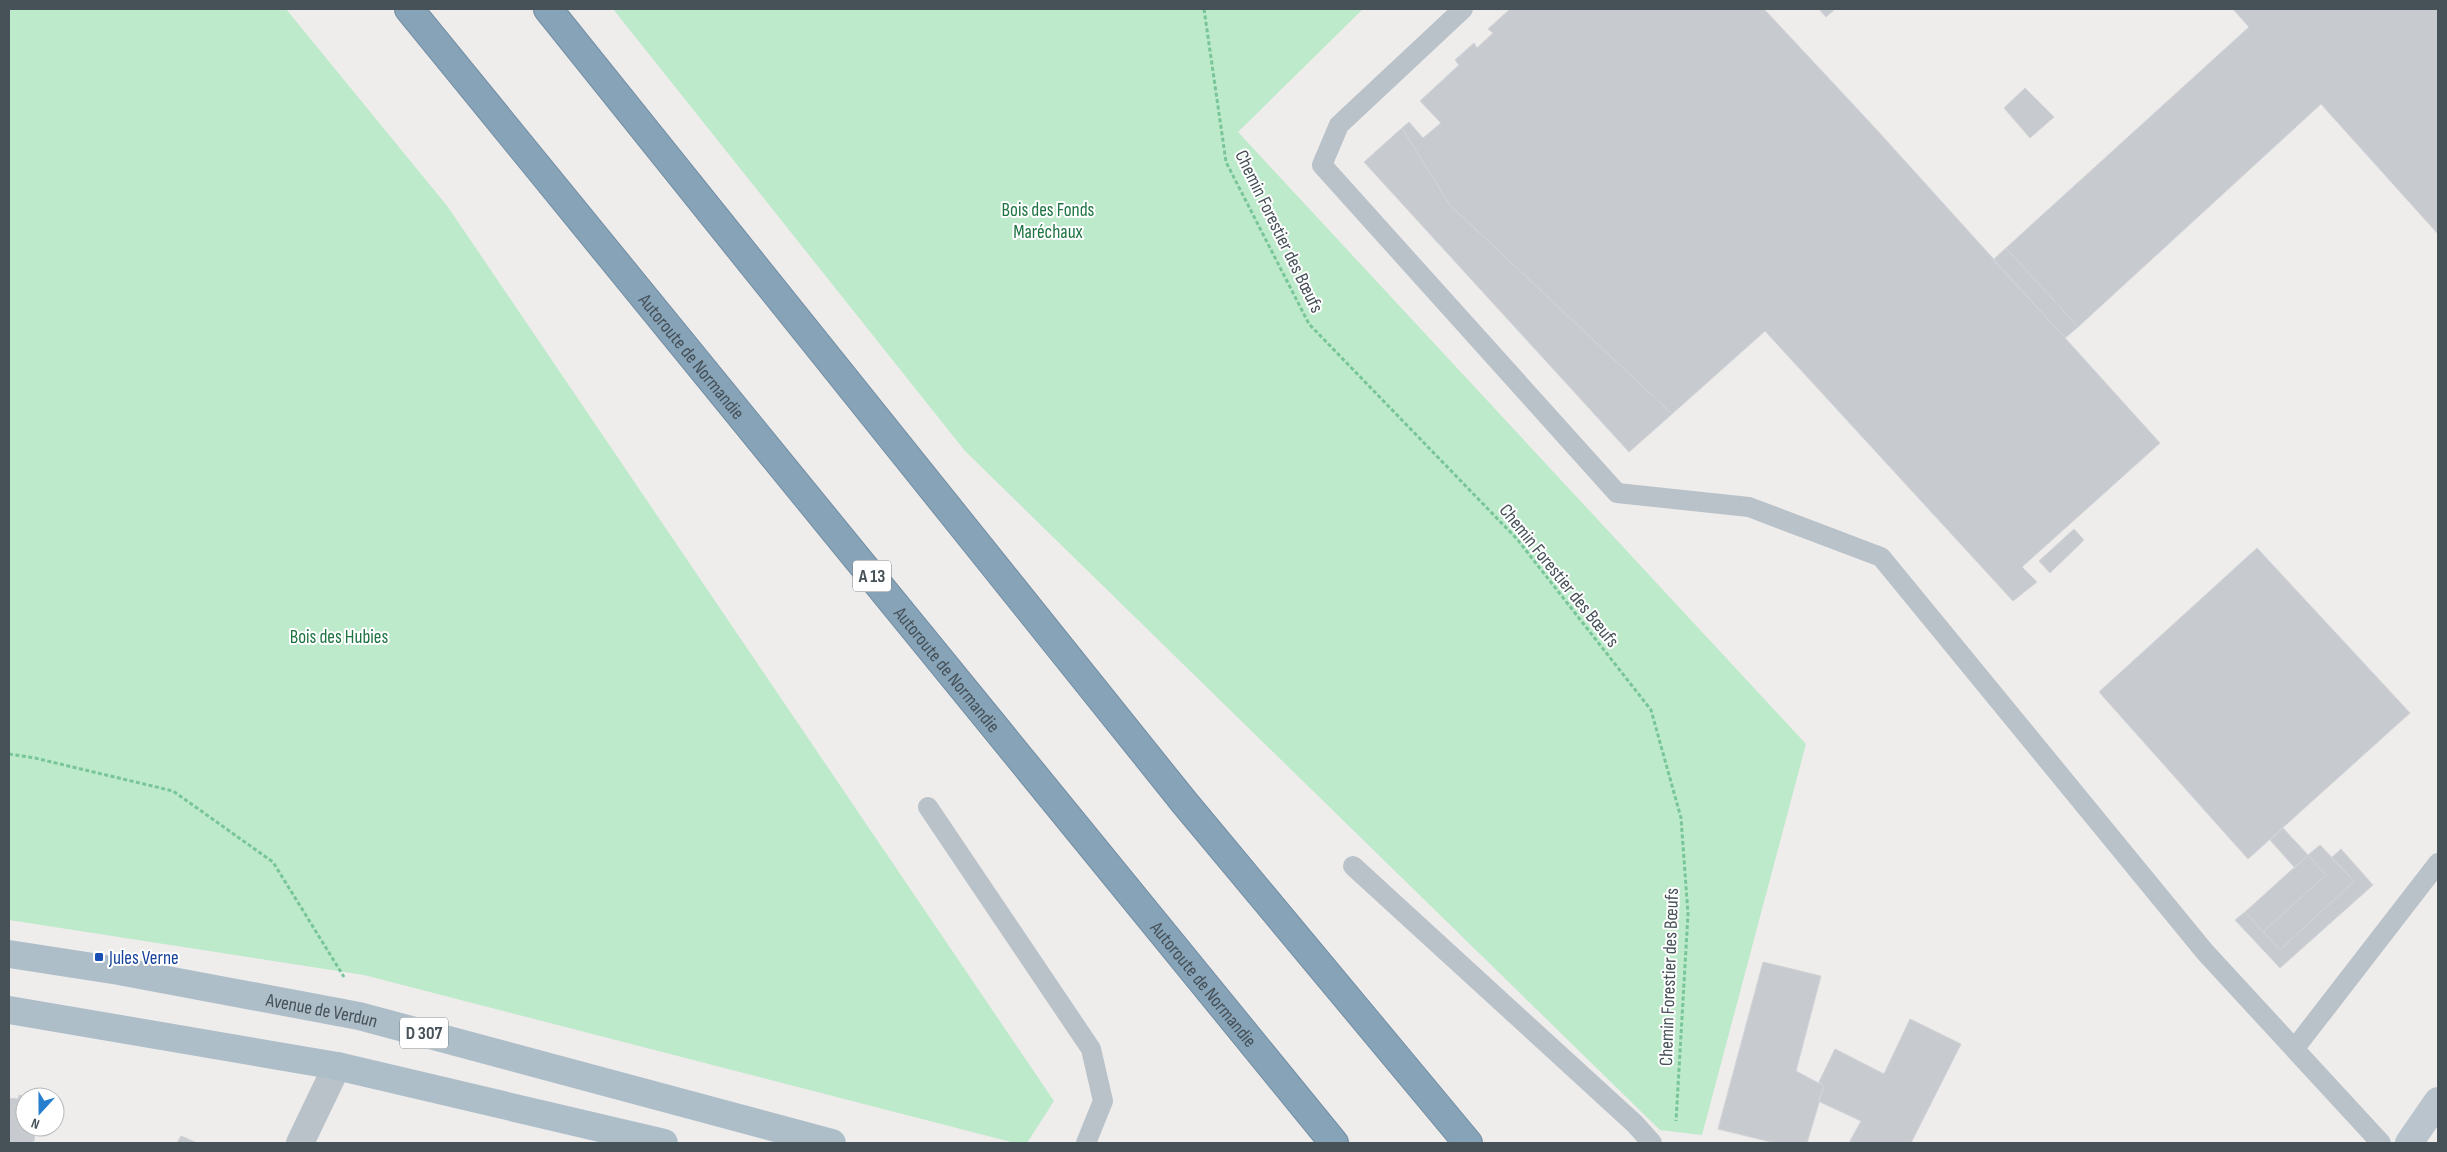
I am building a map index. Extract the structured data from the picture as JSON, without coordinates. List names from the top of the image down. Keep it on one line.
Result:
{"streets":{"highway":["Autoroute de Normandie","A 13"],"main road":["Avenue de Verdun","D 307"],"path":["Chemin Forestier des Bœufs"]},"parks":["Bois des Fonds Maréchaux","Bois des Hubies"],"places":{"transit":["Jules Verne"]},"north":"bottom"}
